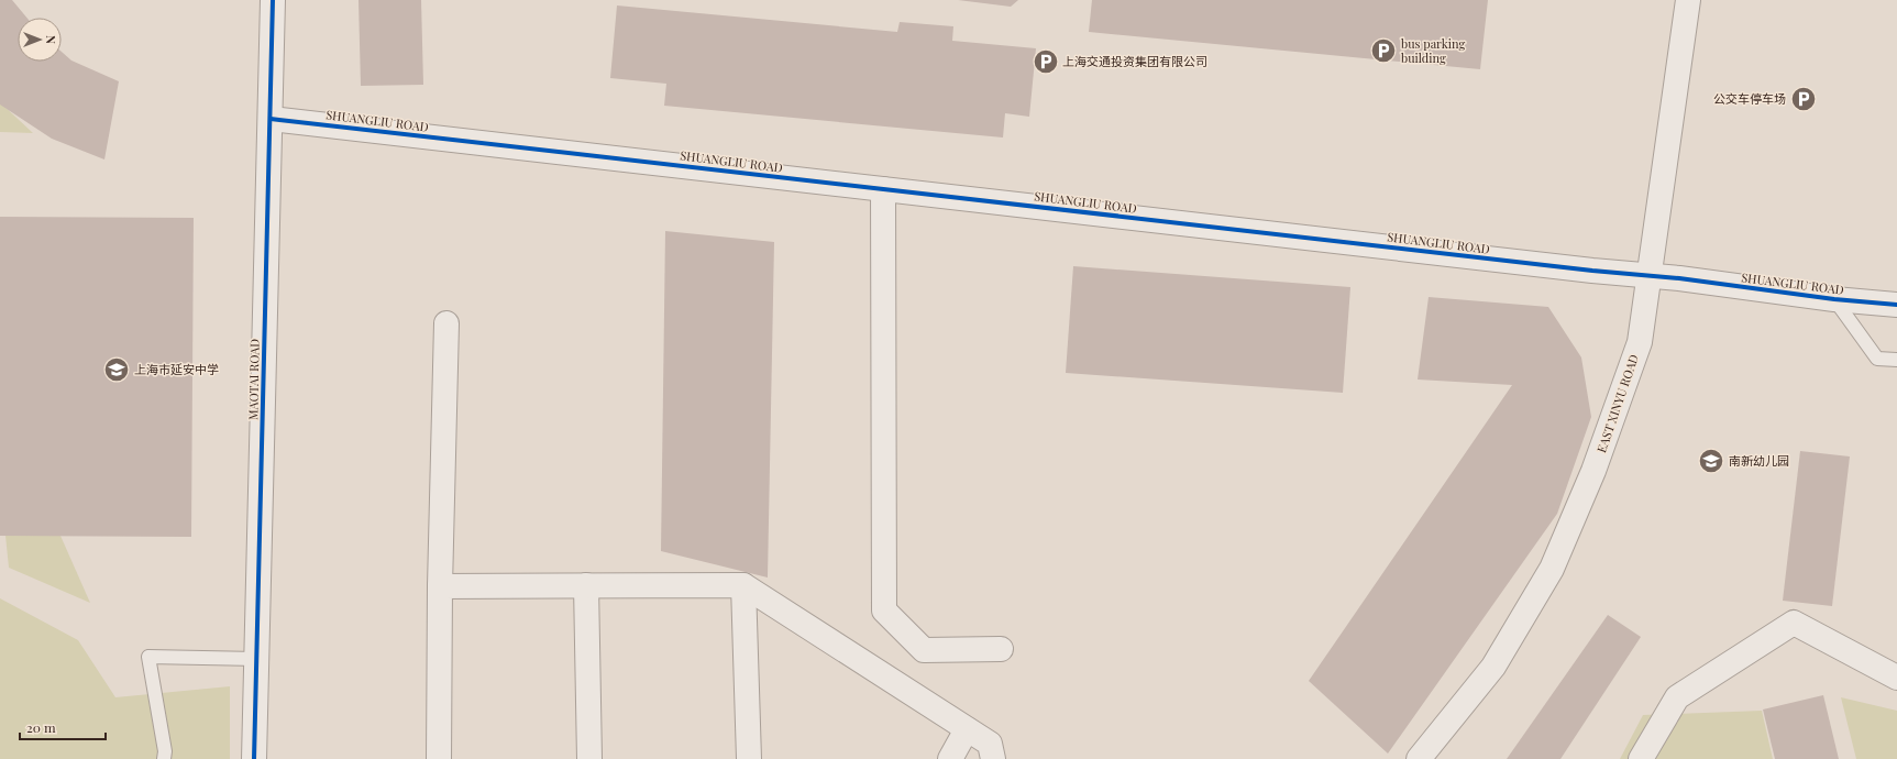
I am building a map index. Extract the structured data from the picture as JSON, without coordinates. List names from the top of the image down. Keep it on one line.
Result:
{"streets":{"street":["SHUANGLIU ROAD","MAOTAI ROAD","EAST XINYU ROAD"]},"crossings":[["SHUANGLIU ROAD","MAOTAI ROAD"],["SHUANGLIU ROAD","EAST XINYU ROAD"]],"places":{"parking":["bus parking building","上海交通投资集团有限公司","公交车停车场"],"school or university":["上海市延安中学","南新幼儿园"]},"scale_bar":"20 m","north":"right"}
